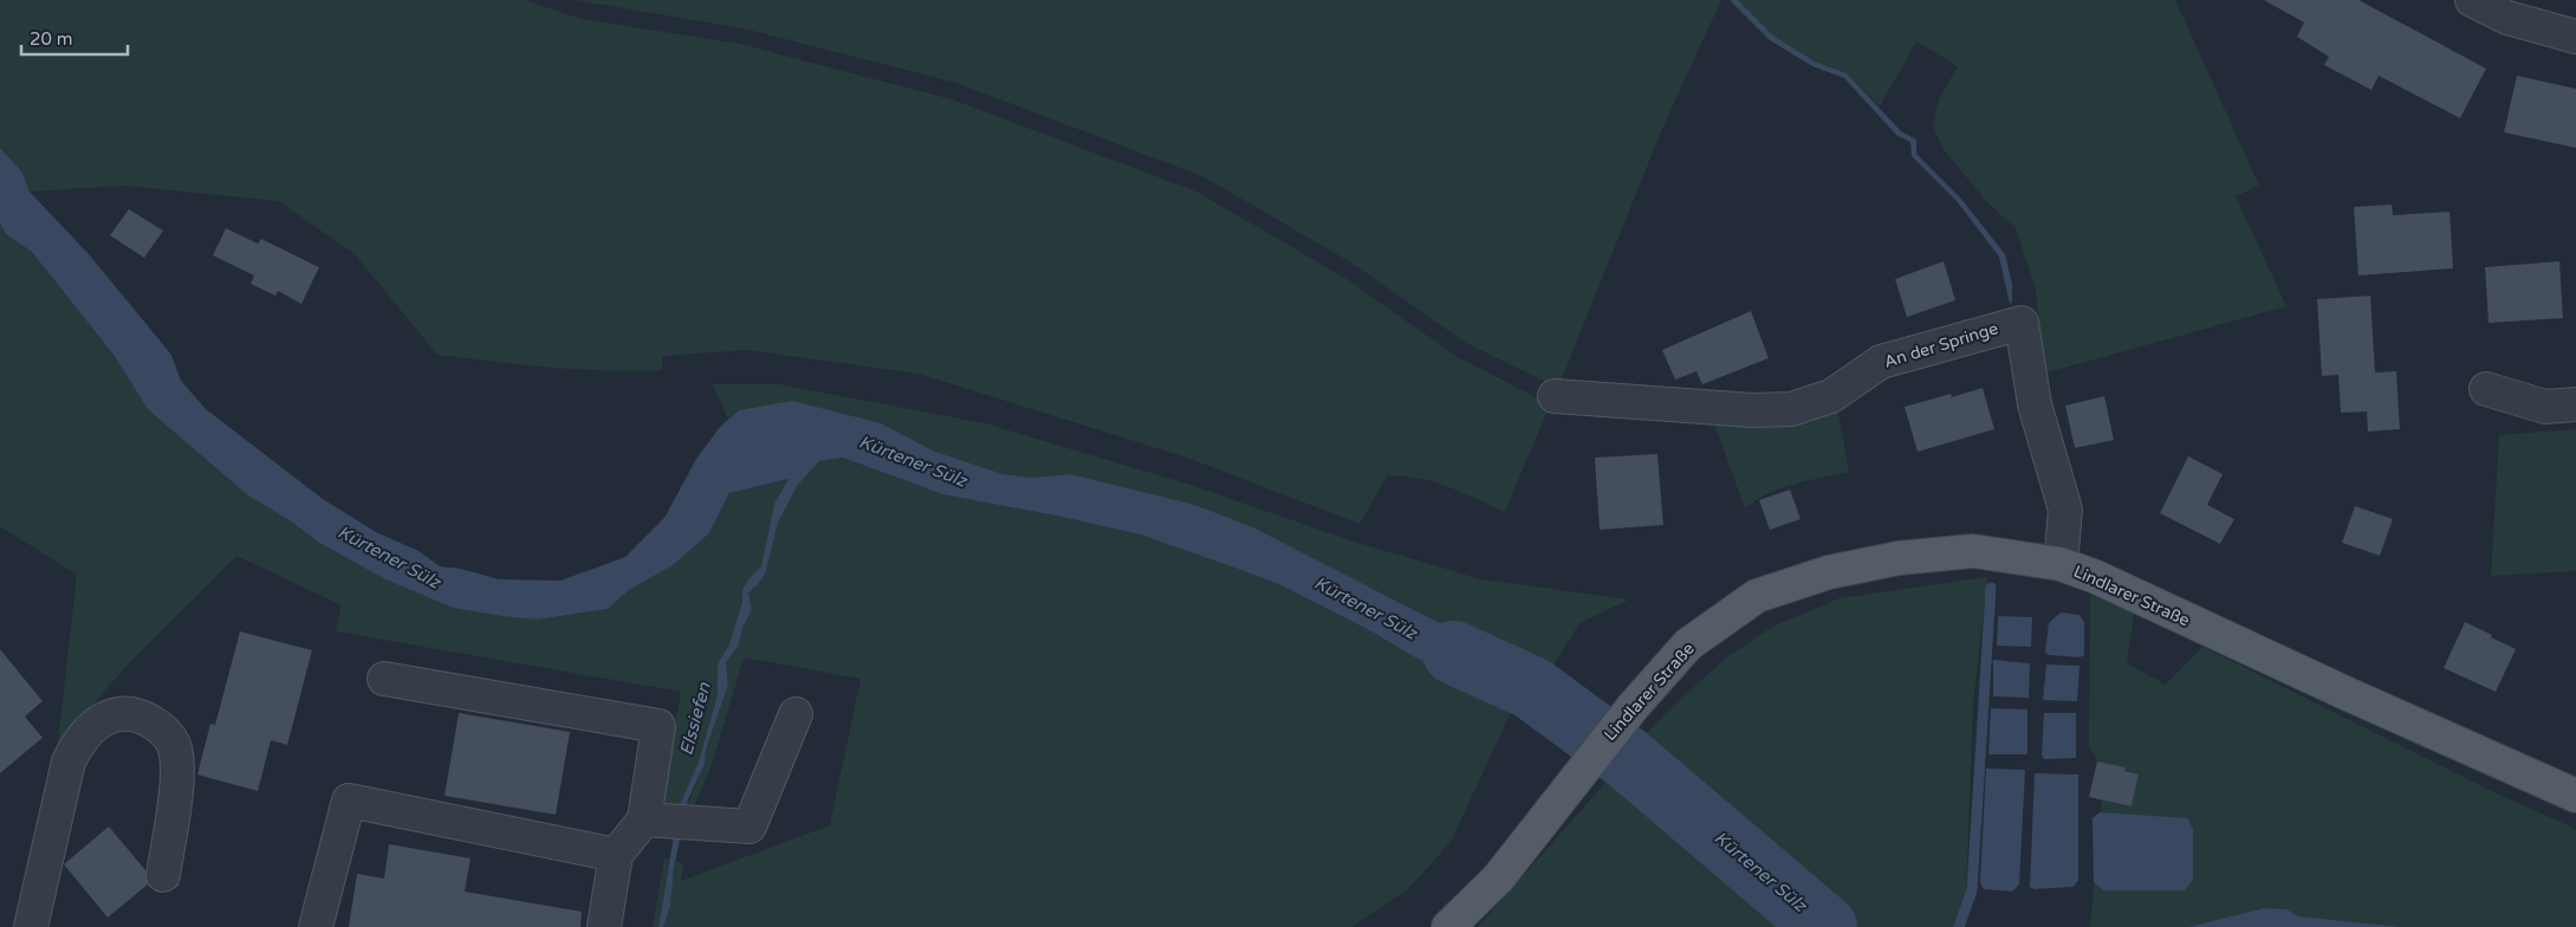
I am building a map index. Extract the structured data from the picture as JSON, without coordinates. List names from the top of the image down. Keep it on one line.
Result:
{"streets":{"main road":["Lindlarer Straße"],"street":["An der Springe"]},"crossings":[["An der Springe","Lindlarer Straße"]],"water":["Kürtener Sülz","Elssiefen"],"scale_bar":"20 m"}
